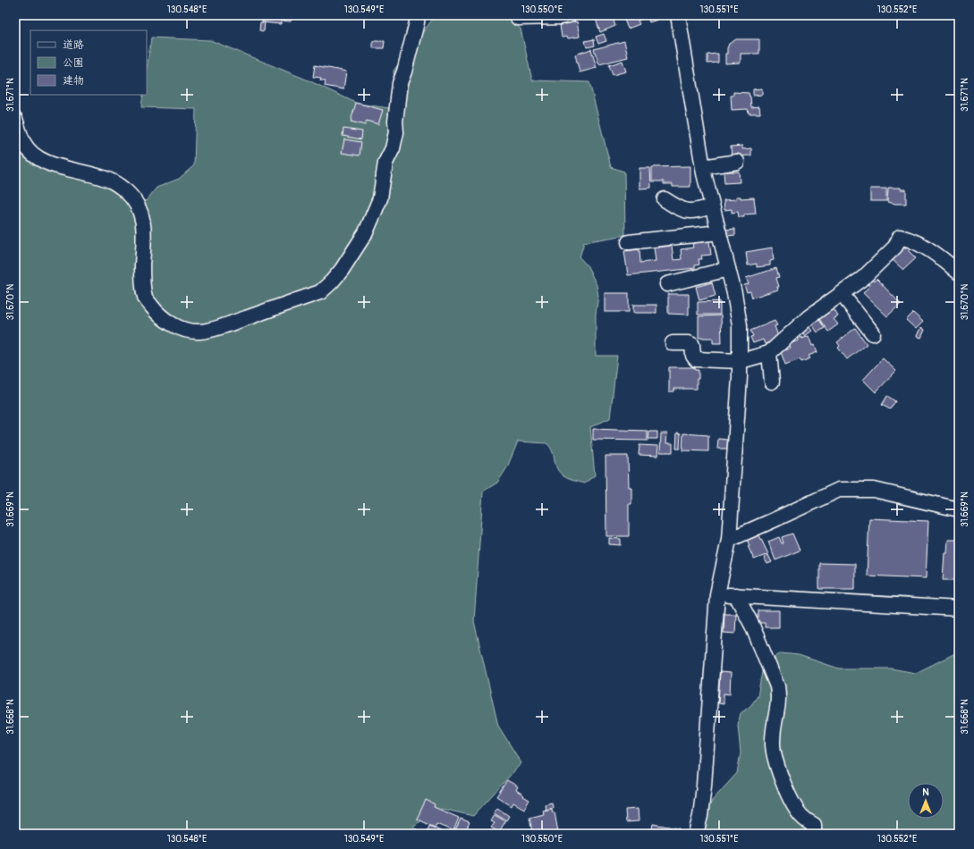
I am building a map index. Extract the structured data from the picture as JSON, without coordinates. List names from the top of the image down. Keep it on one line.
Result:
{"legend":["道路","公園","建物"],"north":"top","coordinates":["130.548°E","130.549°E","130.550°E","130.551°E","130.552°E","31.671°N","31.670°N","31.669°N","31.668°N"]}
